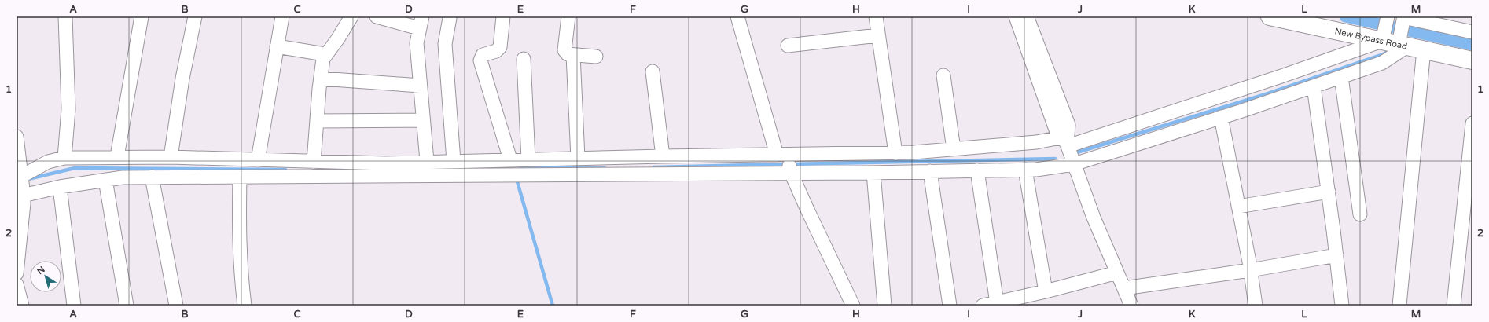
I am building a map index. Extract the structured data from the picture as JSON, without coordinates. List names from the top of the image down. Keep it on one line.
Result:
{"streets":{"main road":["New Bypass Road"]},"north":"top left","grid":{"columns":["A","B","C","D","E","F","G","H","I","J","K","L","M"],"rows":["1","2"]}}
